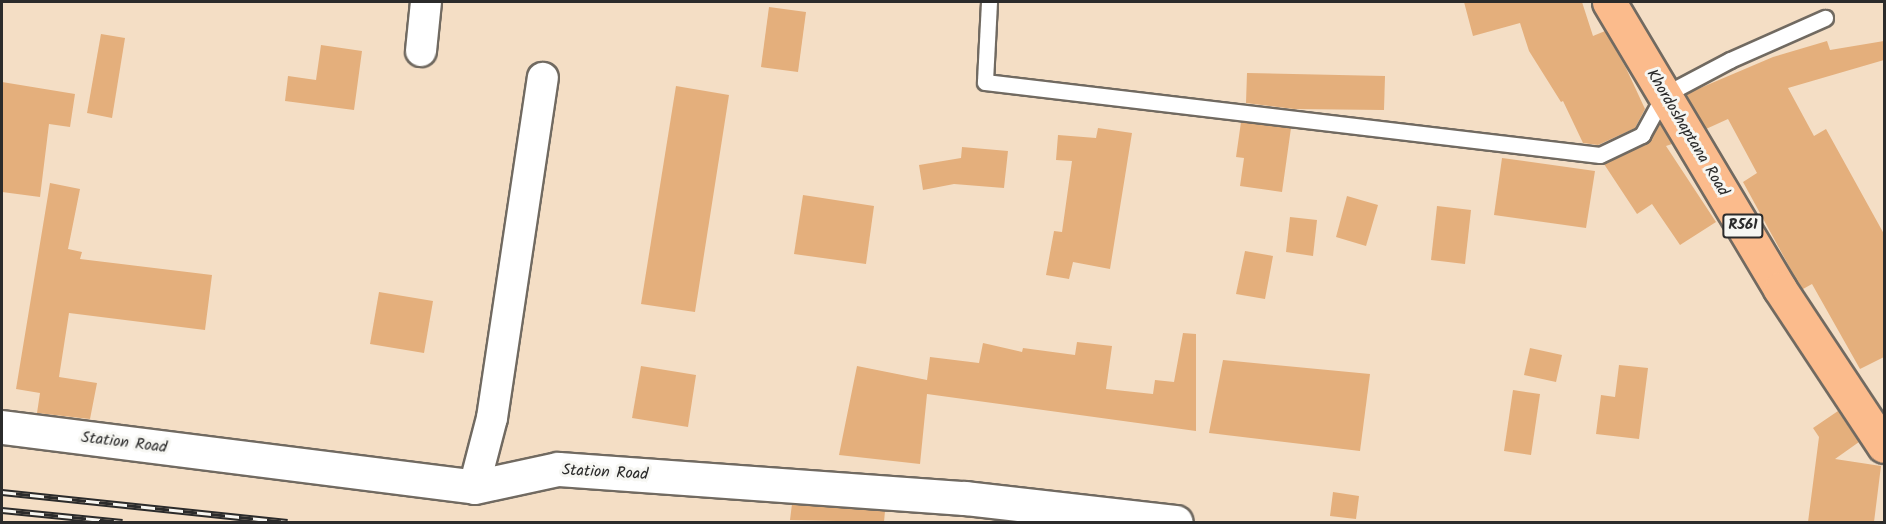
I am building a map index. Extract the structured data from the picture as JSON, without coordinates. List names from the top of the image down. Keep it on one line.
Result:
{"streets":{"main road":["Khordoshaptana Road","R561"],"street":["Station Road"]}}
